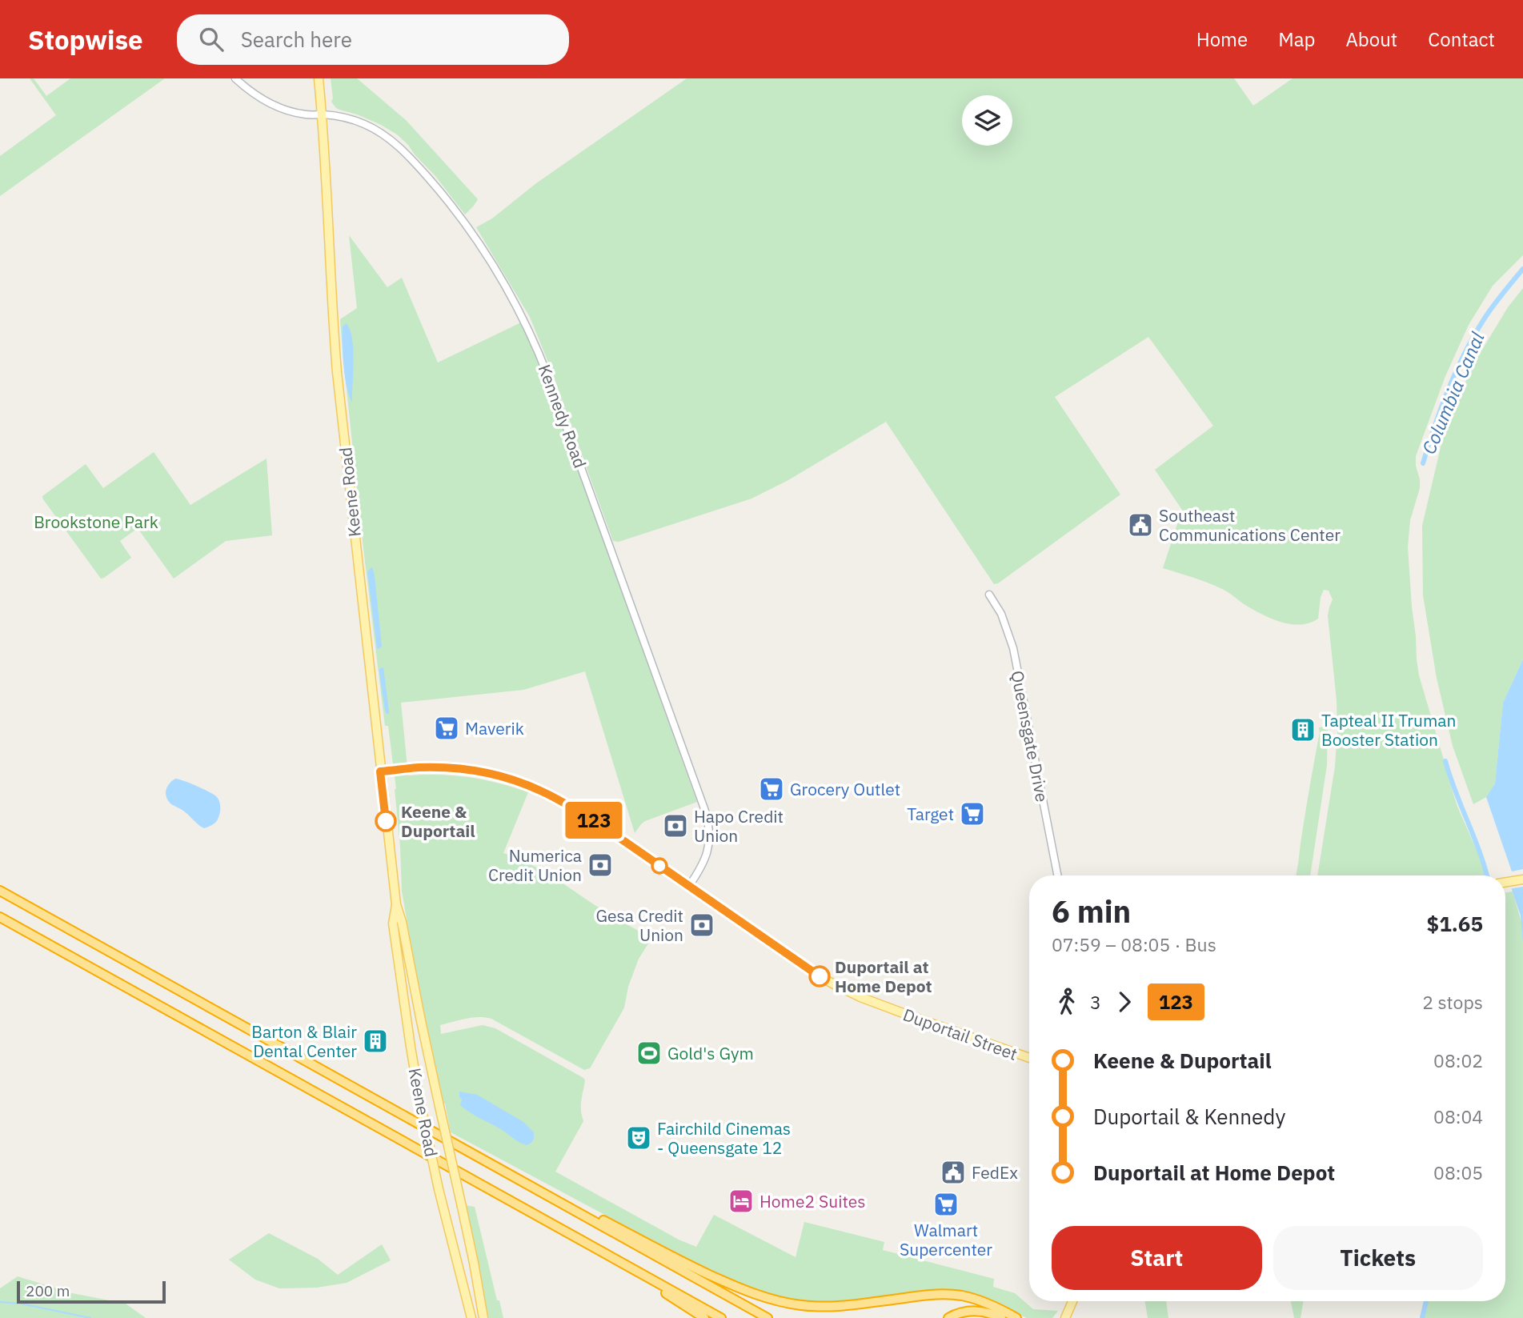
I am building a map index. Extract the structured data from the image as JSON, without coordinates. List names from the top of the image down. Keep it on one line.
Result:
{"streets":{"main road":["Keene Road","Duportail Street"],"street":["Kennedy Road","Queensgate Drive"]},"crossings":[["Kennedy Road","Keene Road"],["Kennedy Road","Duportail Street"],["Keene Road","Duportail Street"]],"water":["Columbia Canal"],"parks":["Brookstone Park"],"places":{"public building":["Southeast Communications Center","FedEx"],"supermarket":["Maverik","Grocery Outlet","Target","Walmart Supercenter"],"building":["Tapteal II Truman Booster Station","Barton & Blair Dental Center"],"other":["Keene & Duportail","Duportail at Home Depot"],"bank":["Hapo Credit Union","Numerica Credit Union","Gesa Credit Union"],"sports":["Gold's Gym"],"theatre":["Fairchild Cinemas - Queensgate 12"],"hotel":["Home2 Suites"]},"lines":["bus line 123"],"scale_bar":"200 m","page":{"header":"Stopwise","search":"Search here","nav":["Home","Map","About","Contact"],"on_map":"123","heading":["6 min","07:59 – 08:05 · Bus","$1.65"],"legs":["3","123","2 stops"],"list":[{"name":"Keene & Duportail","value":"08:02"},{"name":"Duportail & Kennedy","value":"08:04"},{"name":"Duportail at Home Depot","value":"08:05"}],"buttons":["Start","Tickets"],"scale":"200 m"}}
